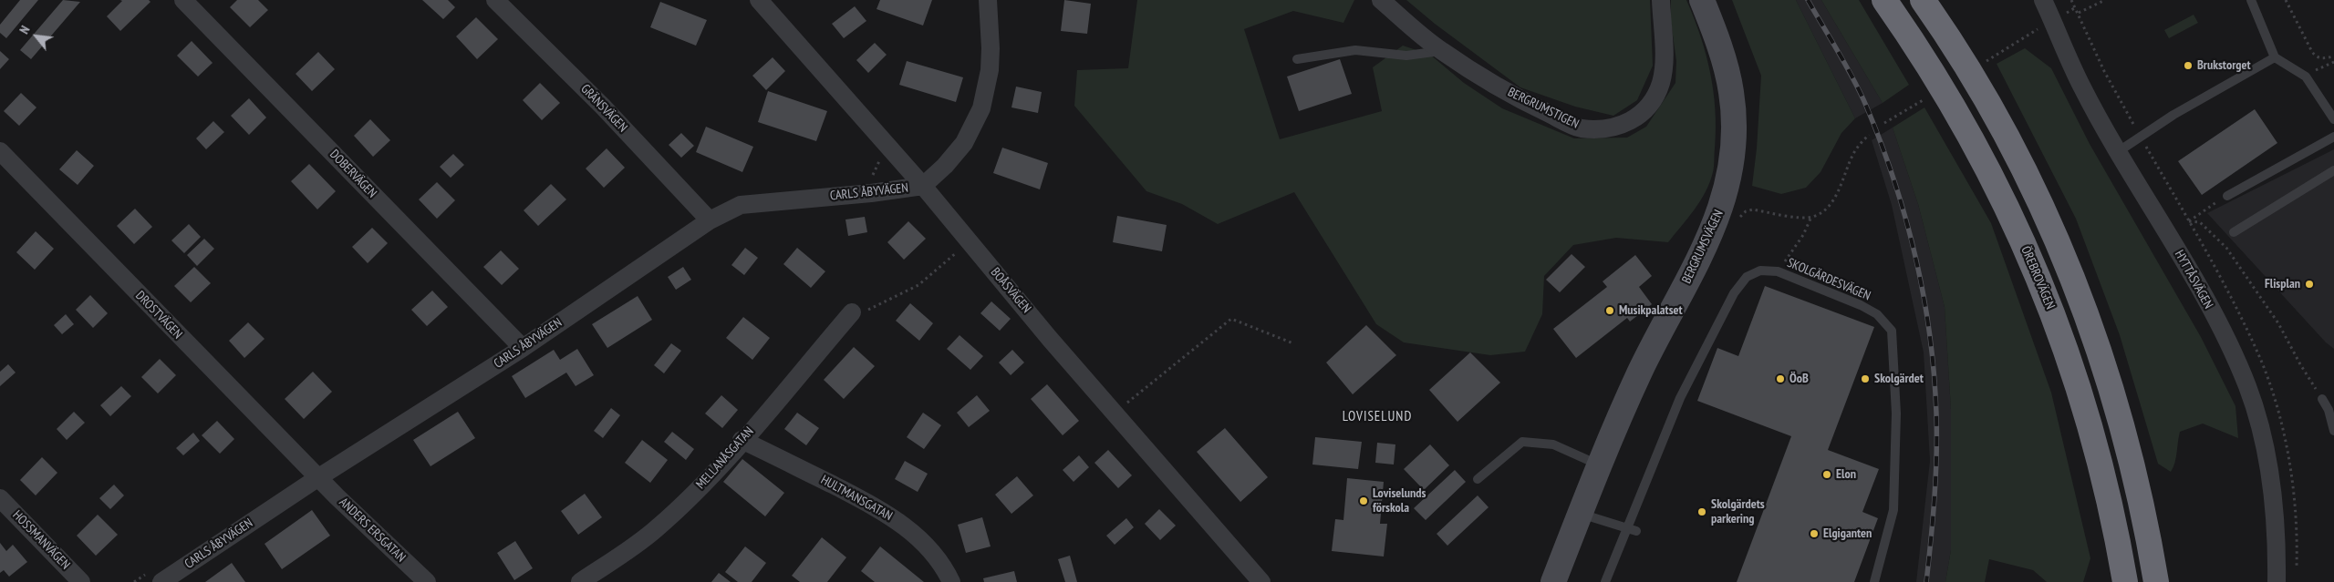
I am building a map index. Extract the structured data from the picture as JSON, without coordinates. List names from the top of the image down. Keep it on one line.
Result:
{"streets":{"highway":["ÖREBROVÄGEN"],"street":["GRÄNSVÄGEN","BERGRUMSTIGEN","DOBERVÄGEN","CARLS ÅBYVÄGEN","BERGRUMSVÄGEN","HYTTÅSVÄGEN","BOÅSVÄGEN","DROSTVÄGEN","MELLANÅSGATAN","HULTMANSGATAN","ANDERS ERSGATAN","HOSSMANVÄGEN"],"lane":["SKOLGÄRDESVÄGEN"]},"crossings":[["GRÄNSVÄGEN","CARLS ÅBYVÄGEN"],["DOBERVÄGEN","CARLS ÅBYVÄGEN"],["CARLS ÅBYVÄGEN","BOÅSVÄGEN"],["CARLS ÅBYVÄGEN","DROSTVÄGEN"],["CARLS ÅBYVÄGEN","ANDERS ERSGATAN"],["DROSTVÄGEN","ANDERS ERSGATAN"],["MELLANÅSGATAN","HULTMANSGATAN"]],"districts":["LOVISELUND"],"places":["Brukstorget","Flisplan","Musikpalatset","ÖoB","Skolgärdet","Elon","Loviselunds förskola","Skolgärdets parkering","Elgiganten"],"north":"top left"}
